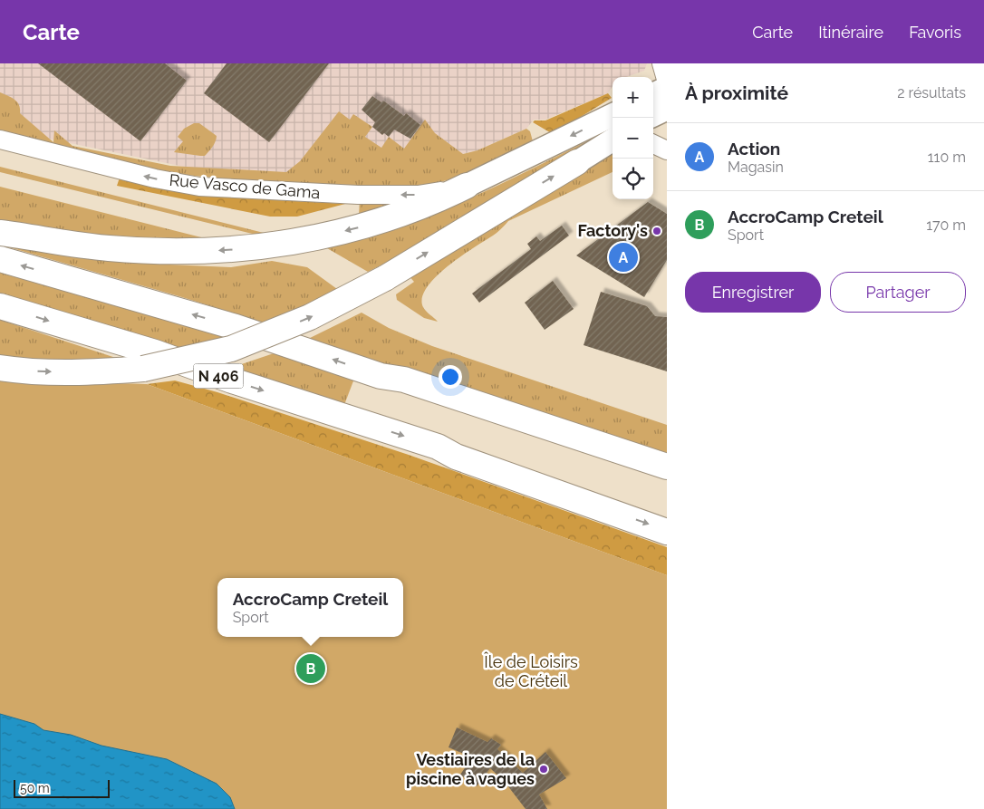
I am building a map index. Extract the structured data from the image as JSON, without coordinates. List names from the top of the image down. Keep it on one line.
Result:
{"streets":{"highway":["N 406"],"street":["Rue Vasco de Gama"]},"one_way":["Rue Vasco de Gama"],"parks":["Île de Loisirs de Créteil"],"places":["Factory's","Vestiaires de la piscine à vagues"],"scale_bar":"50 m","page":{"header":"Carte","nav":["Carte","Itinéraire","Favoris"],"heading":["À proximité","2 résultats"],"map_buttons":["+","−"],"list":[{"mark":"A","name":"Action","note":"Magasin","value":"110 m"},{"mark":"B","name":"AccroCamp Creteil","note":"Sport","value":"170 m"}],"pins":["A","B"],"buttons":["Enregistrer","Partager"],"popup":["AccroCamp Creteil","Sport"],"scale":"50 m"}}
